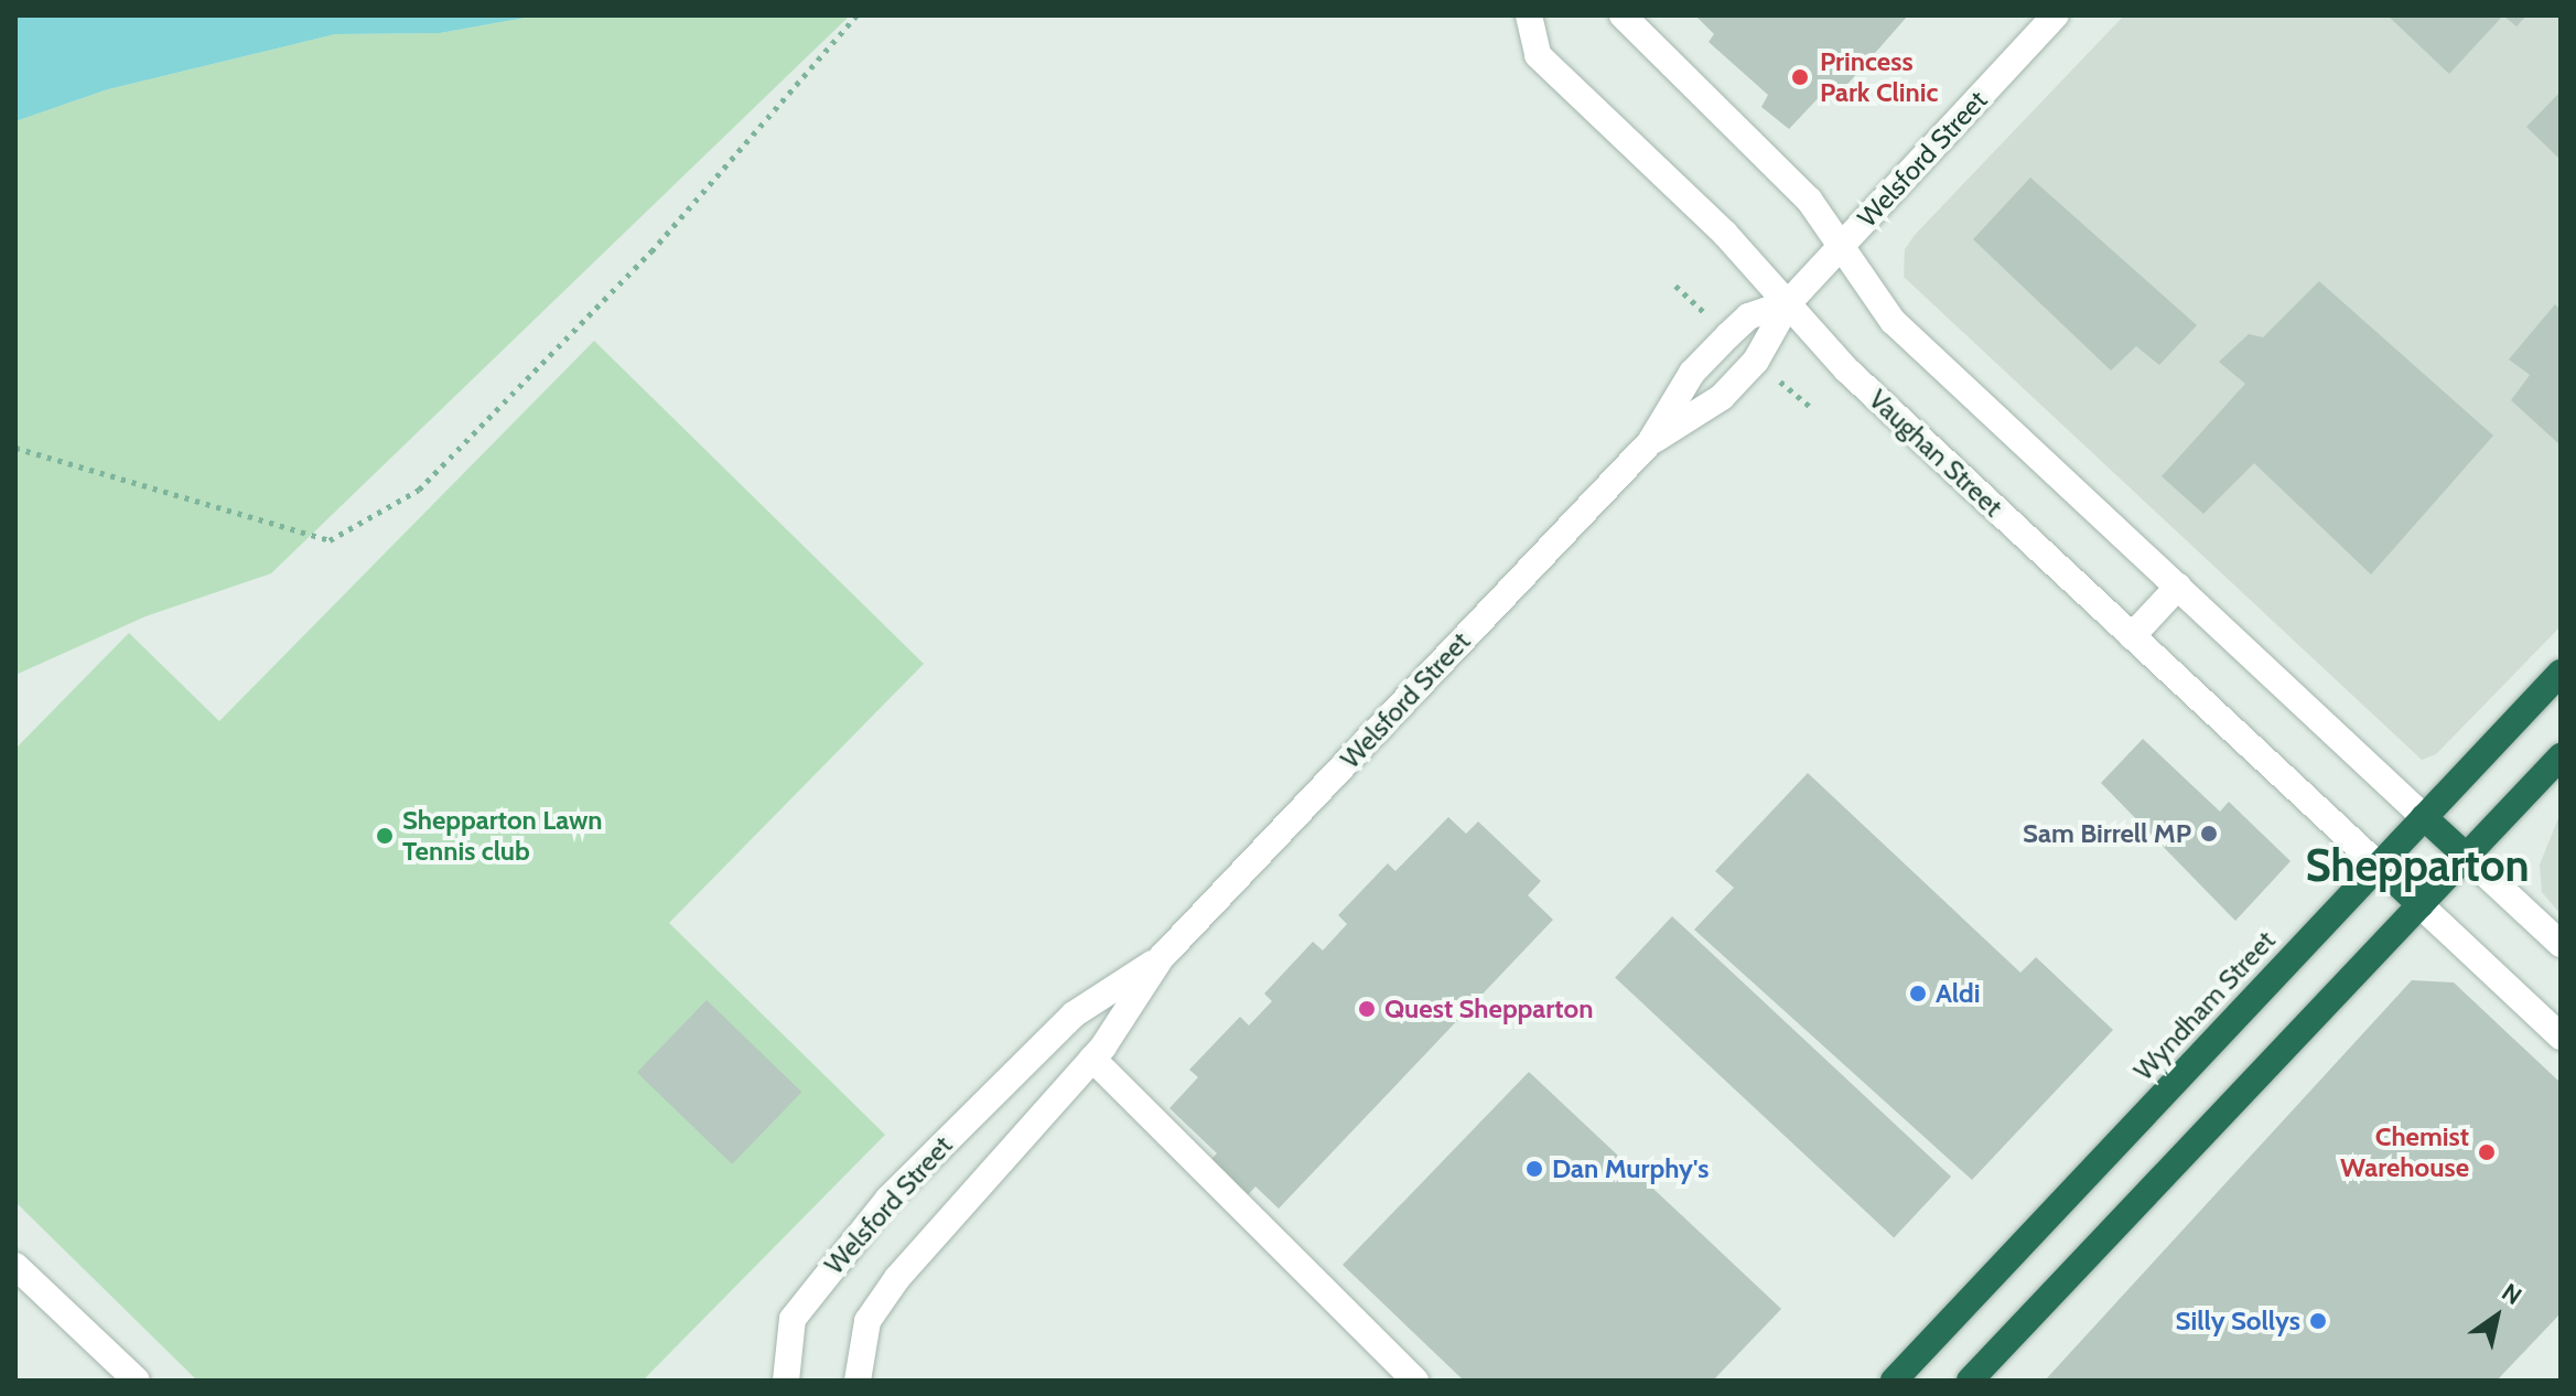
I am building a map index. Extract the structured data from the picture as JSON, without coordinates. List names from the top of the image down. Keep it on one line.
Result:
{"streets":{"highway":["Wyndham Street"],"street":["Welsford Street","Vaughan Street"]},"crossings":[["Welsford Street","Vaughan Street"],["Vaughan Street","Wyndham Street"]],"districts":["Shepparton"],"places":["Princess Park Clinic","Sam Birrell MP","Shepparton Lawn Tennis club","Aldi","Quest Shepparton","Chemist Warehouse","Dan Murphy's","Silly Sollys"],"north":"top right"}
